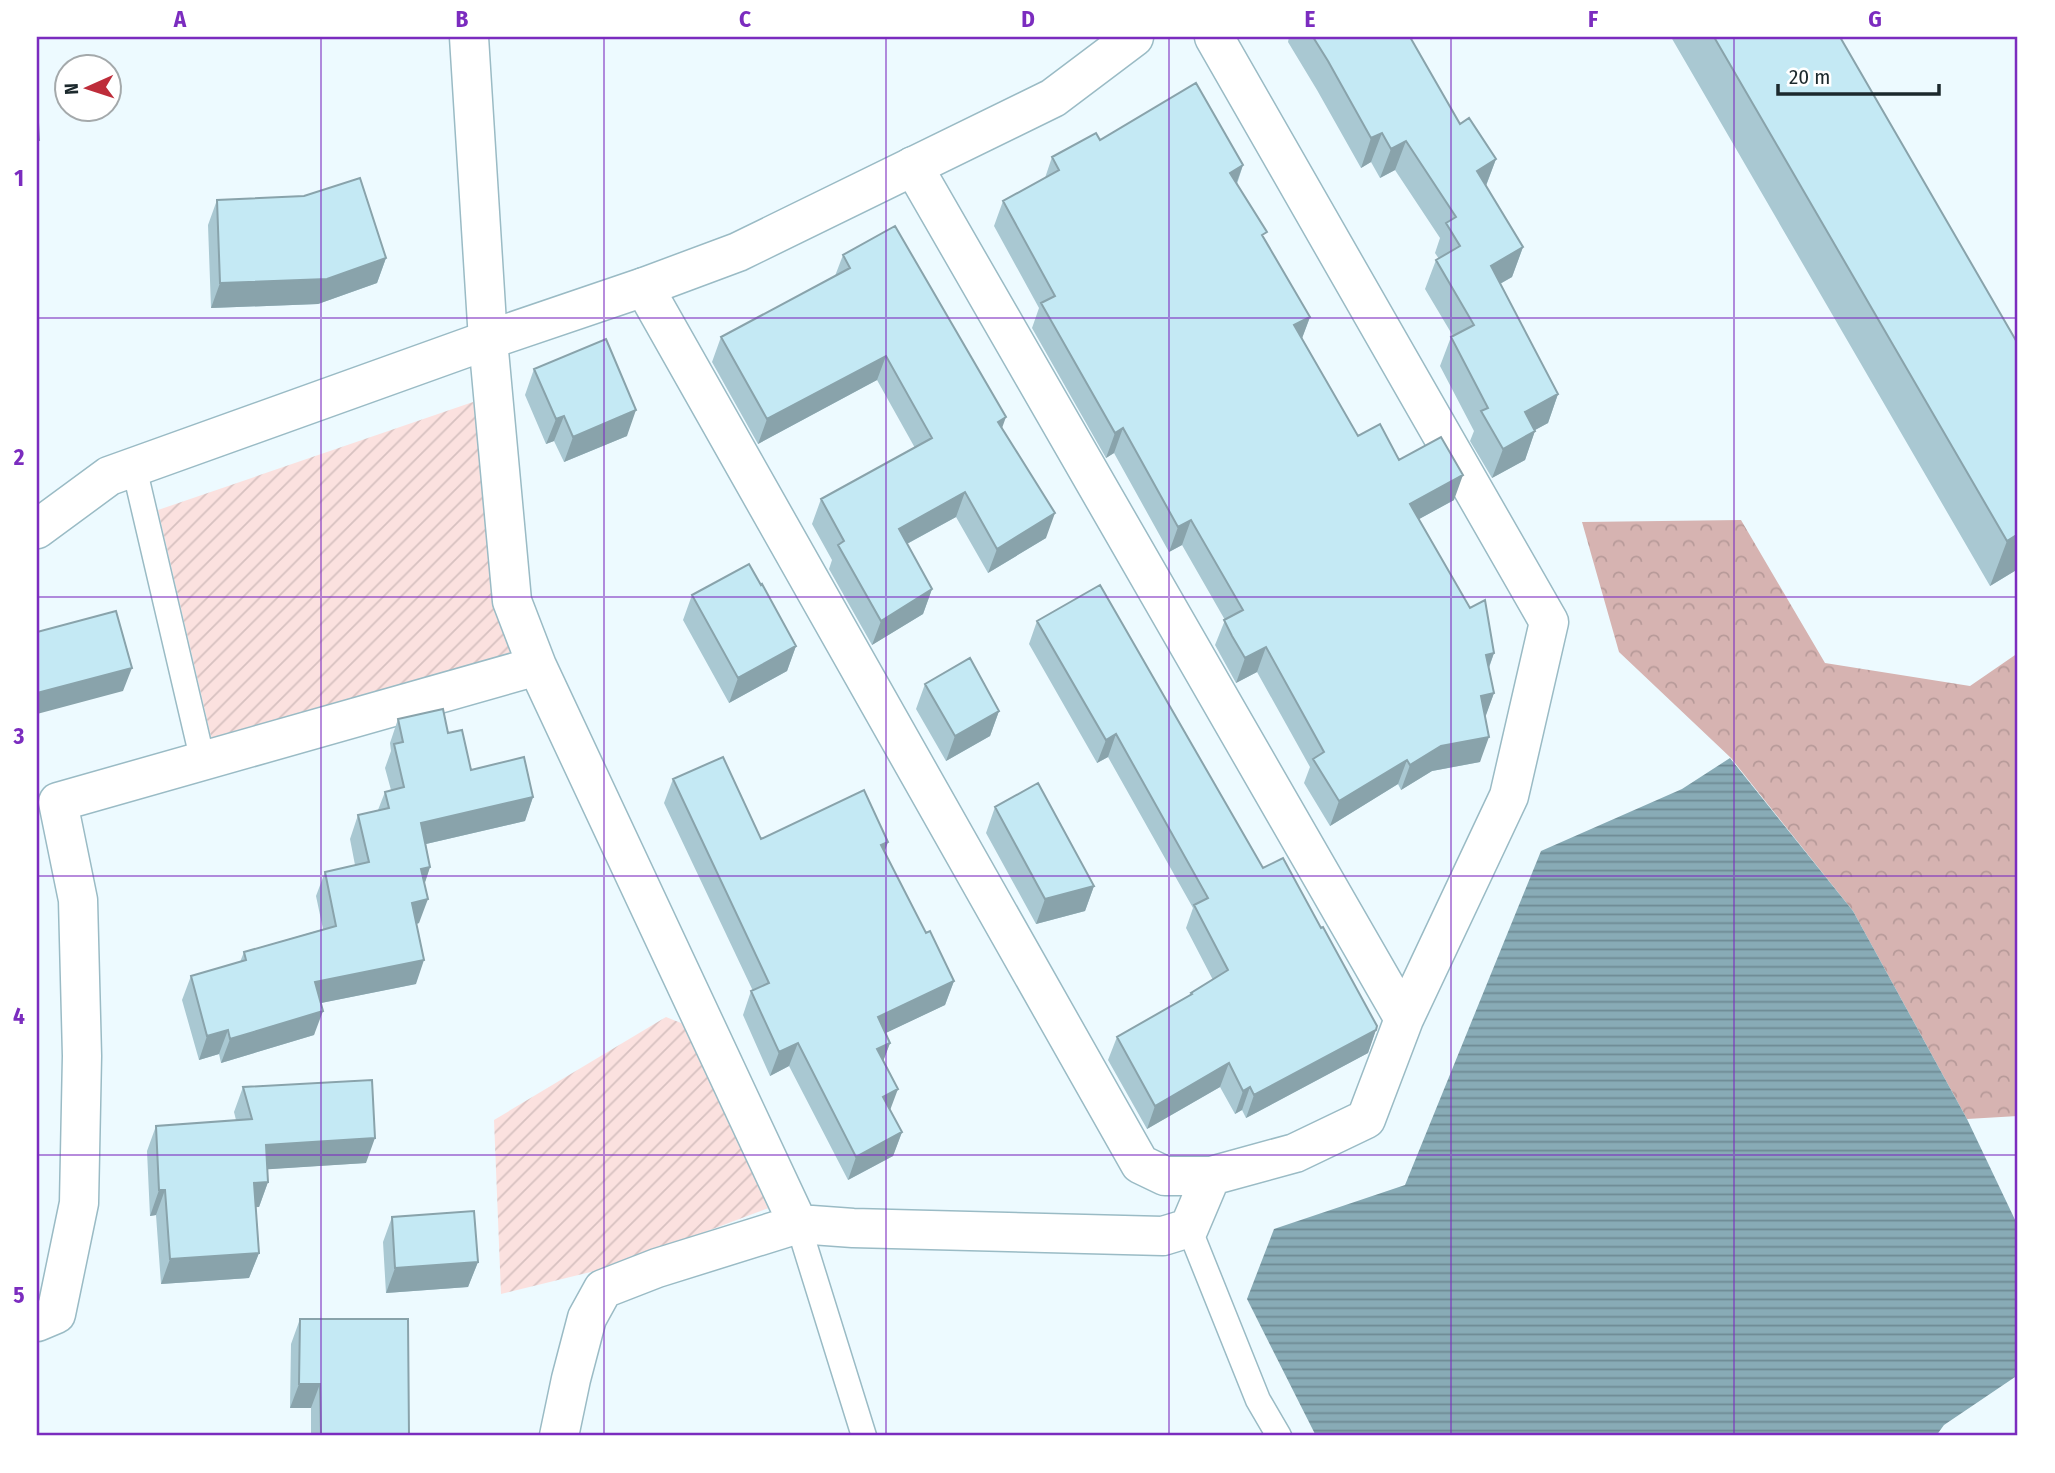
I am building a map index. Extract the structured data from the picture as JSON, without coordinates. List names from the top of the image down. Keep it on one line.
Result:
{"scale_bar":"20 m","north":"left","grid":{"columns":["A","B","C","D","E","F","G"],"rows":["1","2","3","4","5"]}}
